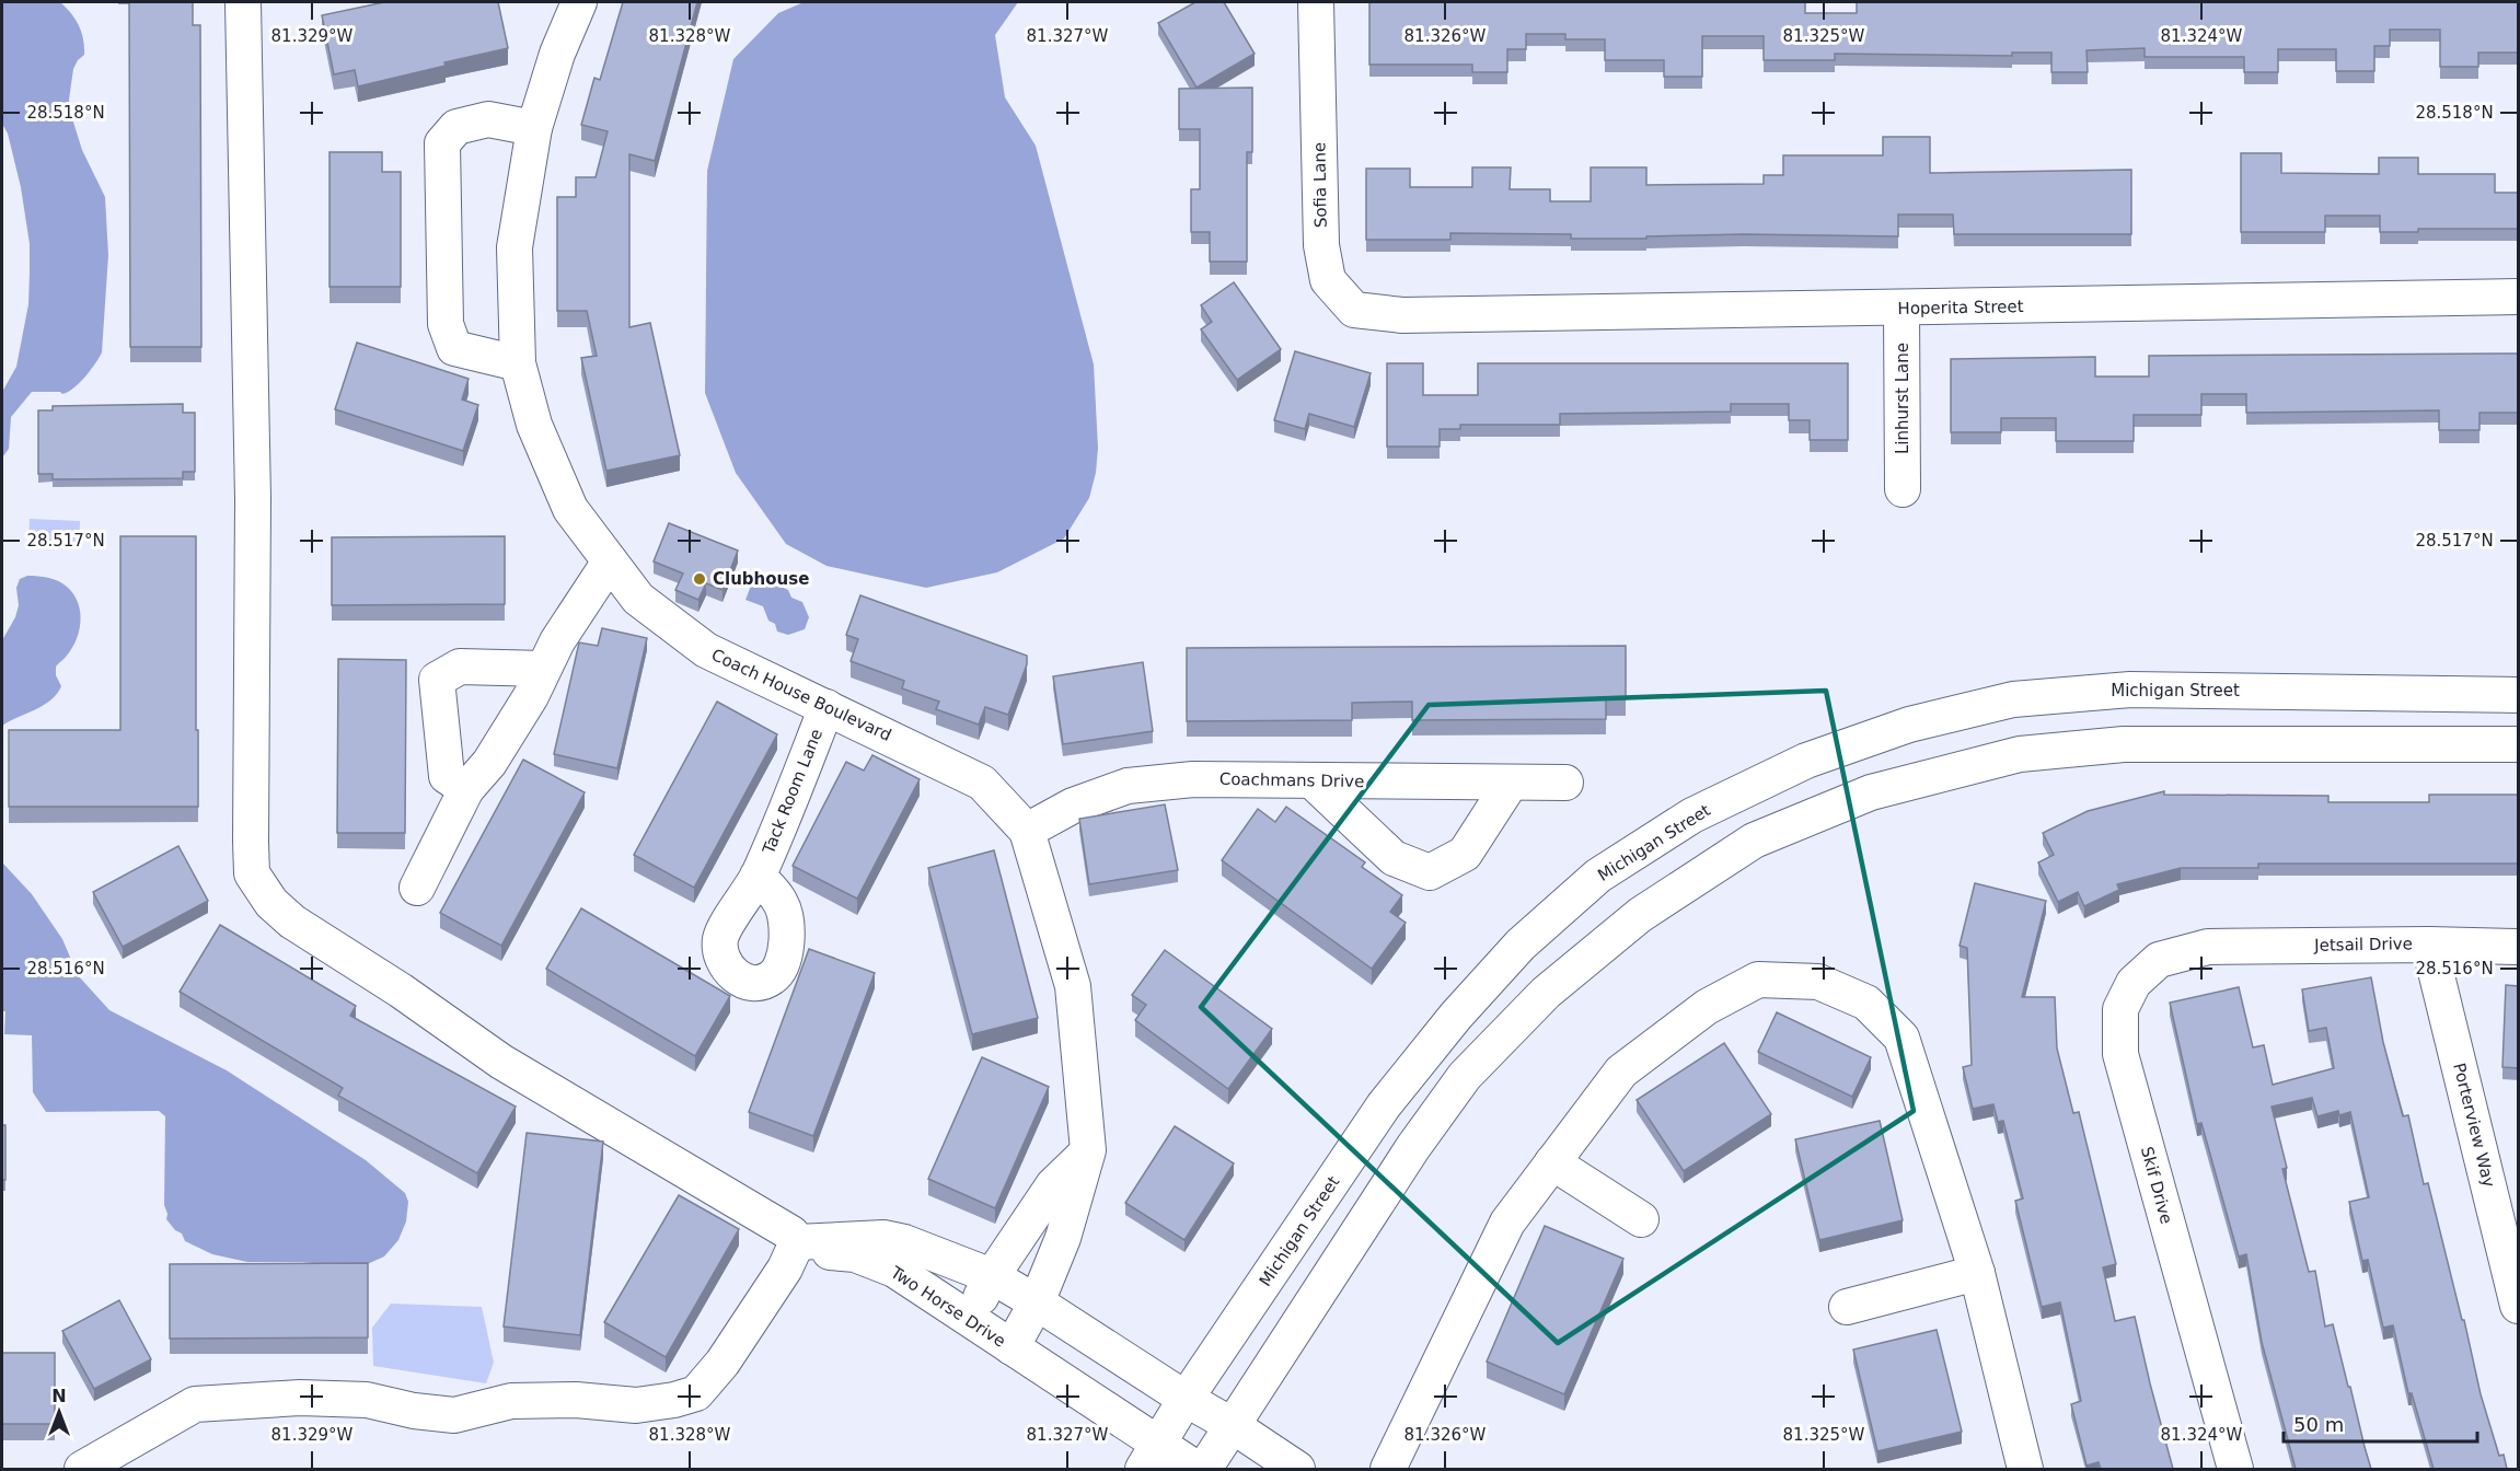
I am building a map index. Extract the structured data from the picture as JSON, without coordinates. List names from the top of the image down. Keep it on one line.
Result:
{"streets":{"street":["Sofia Lane","Hoperita Street","Linhurst Lane","Michigan Street","Coach House Boulevard","Coachmans Drive","Tack Room Lane","Jetsail Drive","Porterview Way","Skif Drive","Two Horse Drive"]},"crossings":[["Sofia Lane","Hoperita Street"],["Hoperita Street","Linhurst Lane"],["Michigan Street","Two Horse Drive"],["Coach House Boulevard","Coachmans Drive"],["Coach House Boulevard","Tack Room Lane"],["Coach House Boulevard","Two Horse Drive"],["Jetsail Drive","Porterview Way"],["Jetsail Drive","Skif Drive"]],"places":["Clubhouse"],"scale_bar":"50 m","north":"top","coordinates":["81.329°W","81.328°W","81.327°W","81.326°W","81.325°W","81.324°W","28.518°N","28.517°N","28.516°N"]}
